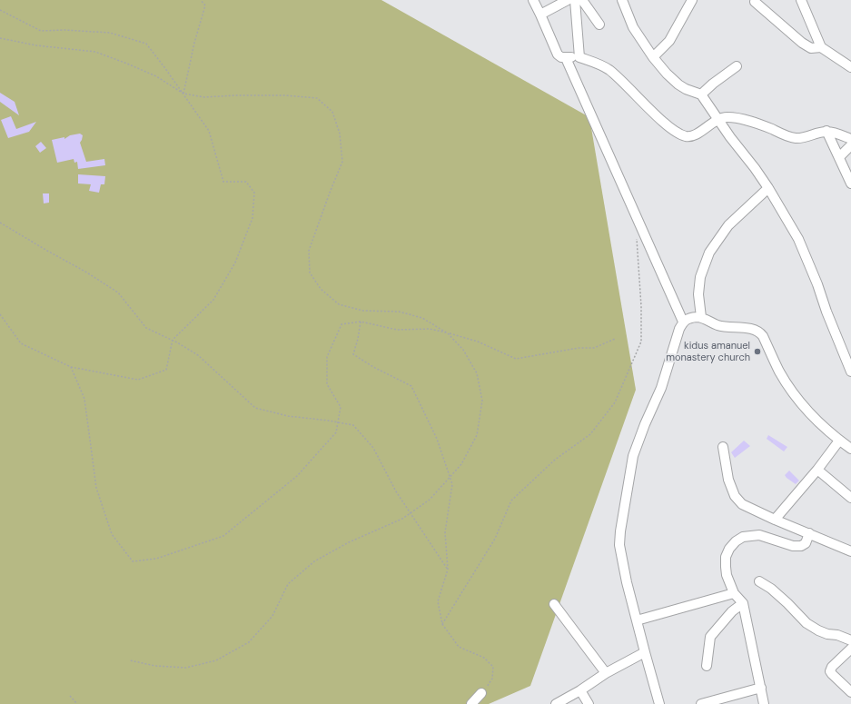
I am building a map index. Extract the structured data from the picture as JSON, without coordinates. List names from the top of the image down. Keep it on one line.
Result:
{"places":["kidus amanuel monastery church"]}
